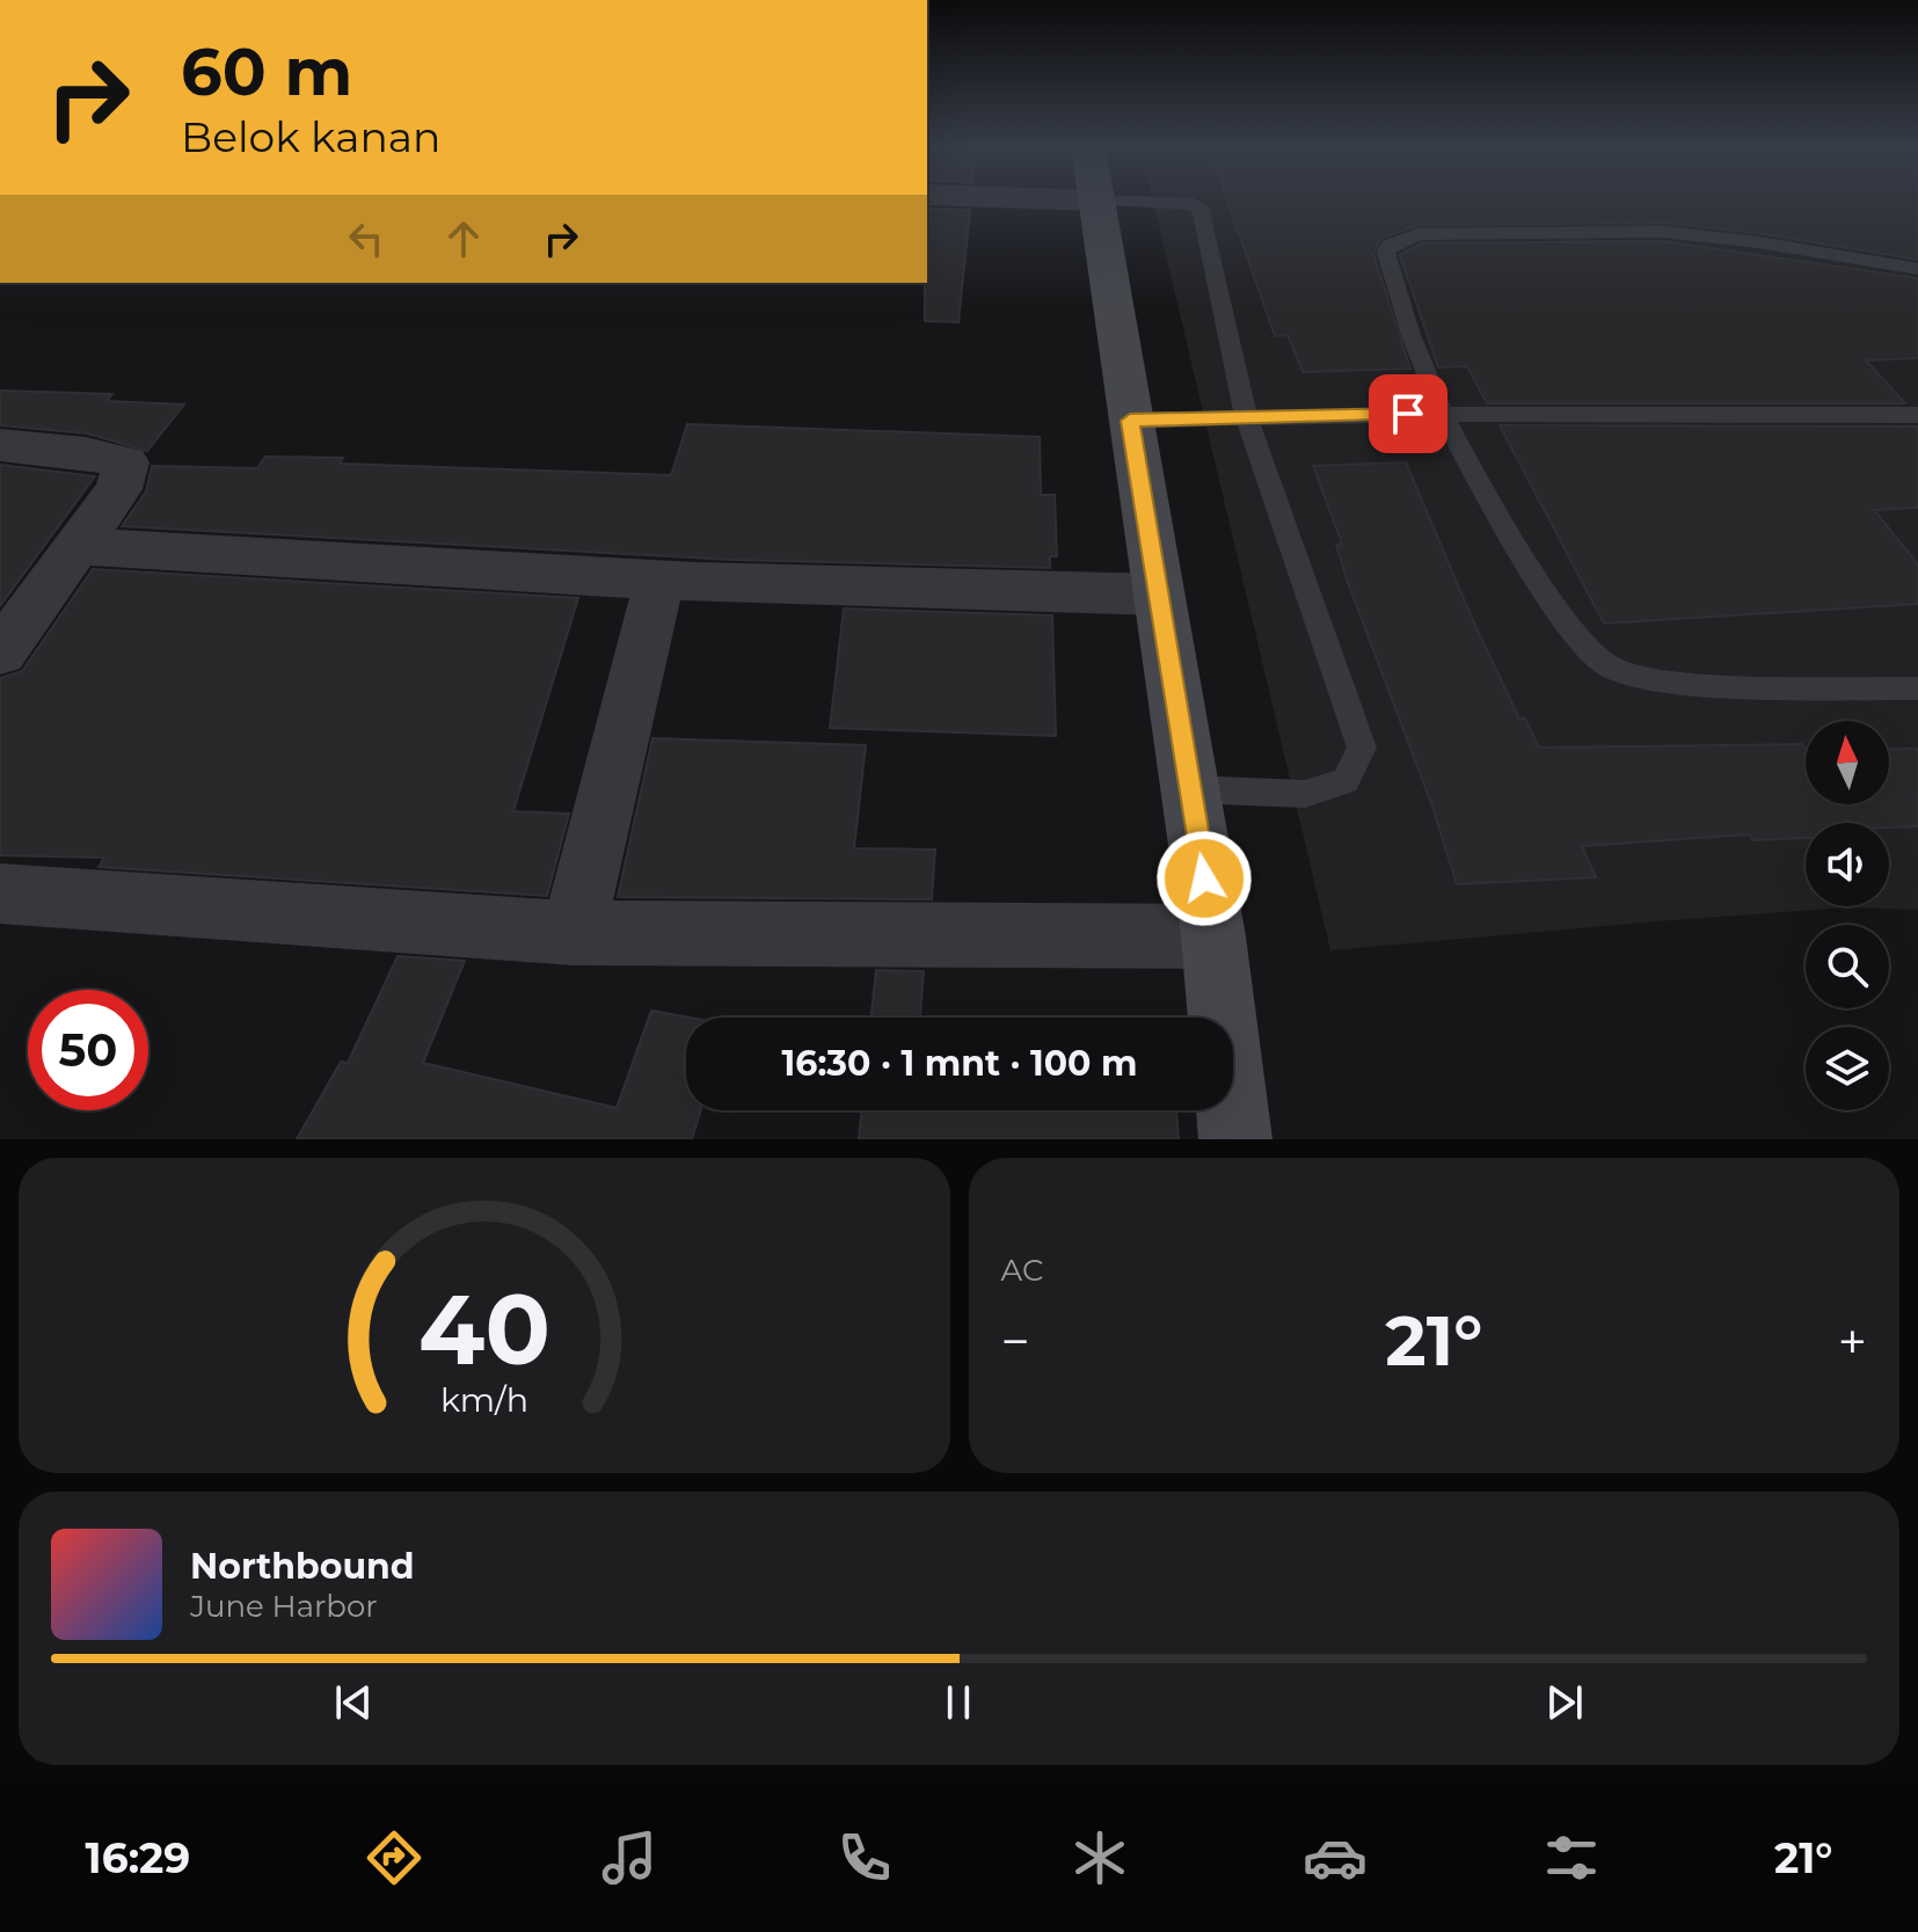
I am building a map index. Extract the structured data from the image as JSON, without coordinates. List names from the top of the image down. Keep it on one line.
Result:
{"north":"top","page":{"turn":["60 m","Belok kanan"],"limit":"50","trip":"16:30 · 1 mnt · 100 m","tile":"AC","heat":["−","21°","+"],"song":["Northbound","June Harbor"],"tabs":["16:29","21°"],"gauge":["40","km/h"]}}
